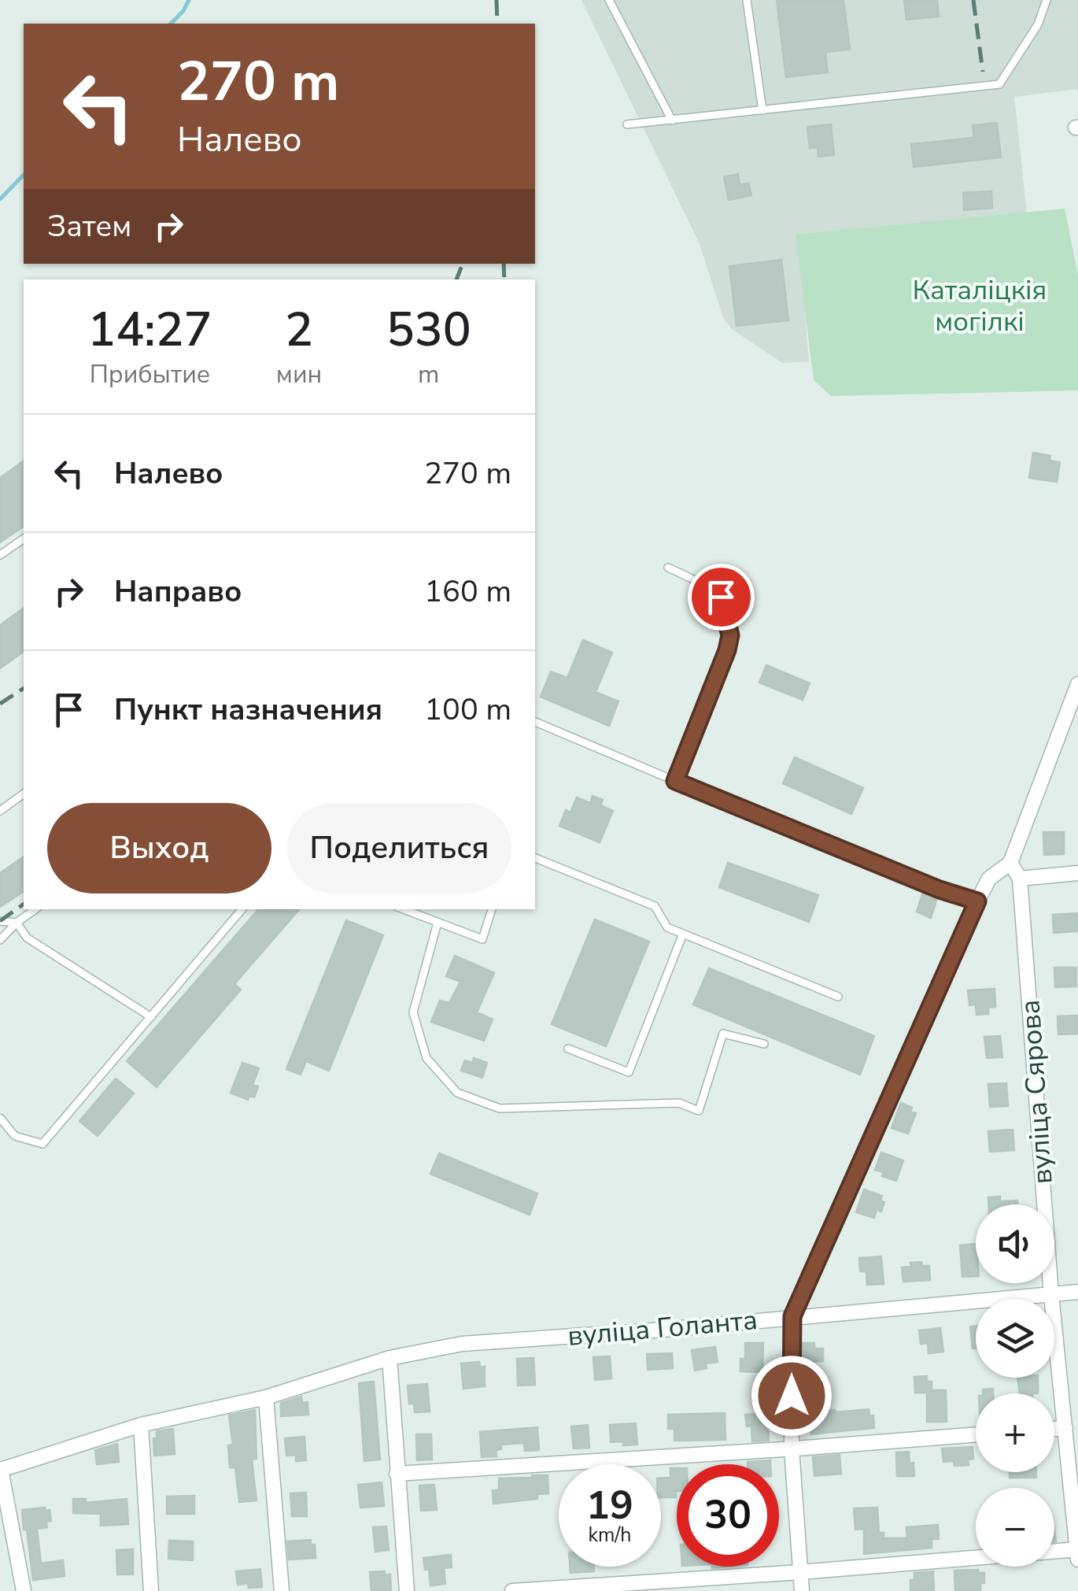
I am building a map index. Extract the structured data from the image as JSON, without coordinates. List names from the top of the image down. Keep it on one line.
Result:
{"streets":{"street":["вуліца Сярова","вуліца Голанта"]},"crossings":[["вуліца Сярова","вуліца Голанта"]],"parks":["Каталіцкія могілкі"],"page":{"turn":["270 m","Налево"],"then":"Затем","eta":["14:27","Прибытие","2","мин","530","m"],"list":[{"name":"Налево","value":"270 m"},{"name":"Направо","value":"160 m"},{"name":"Пункт назначения","value":"100 m"}],"buttons":["Выход","Поделиться"],"map_buttons":["+","−"],"speed":"19 km/h","limit":"30"}}
